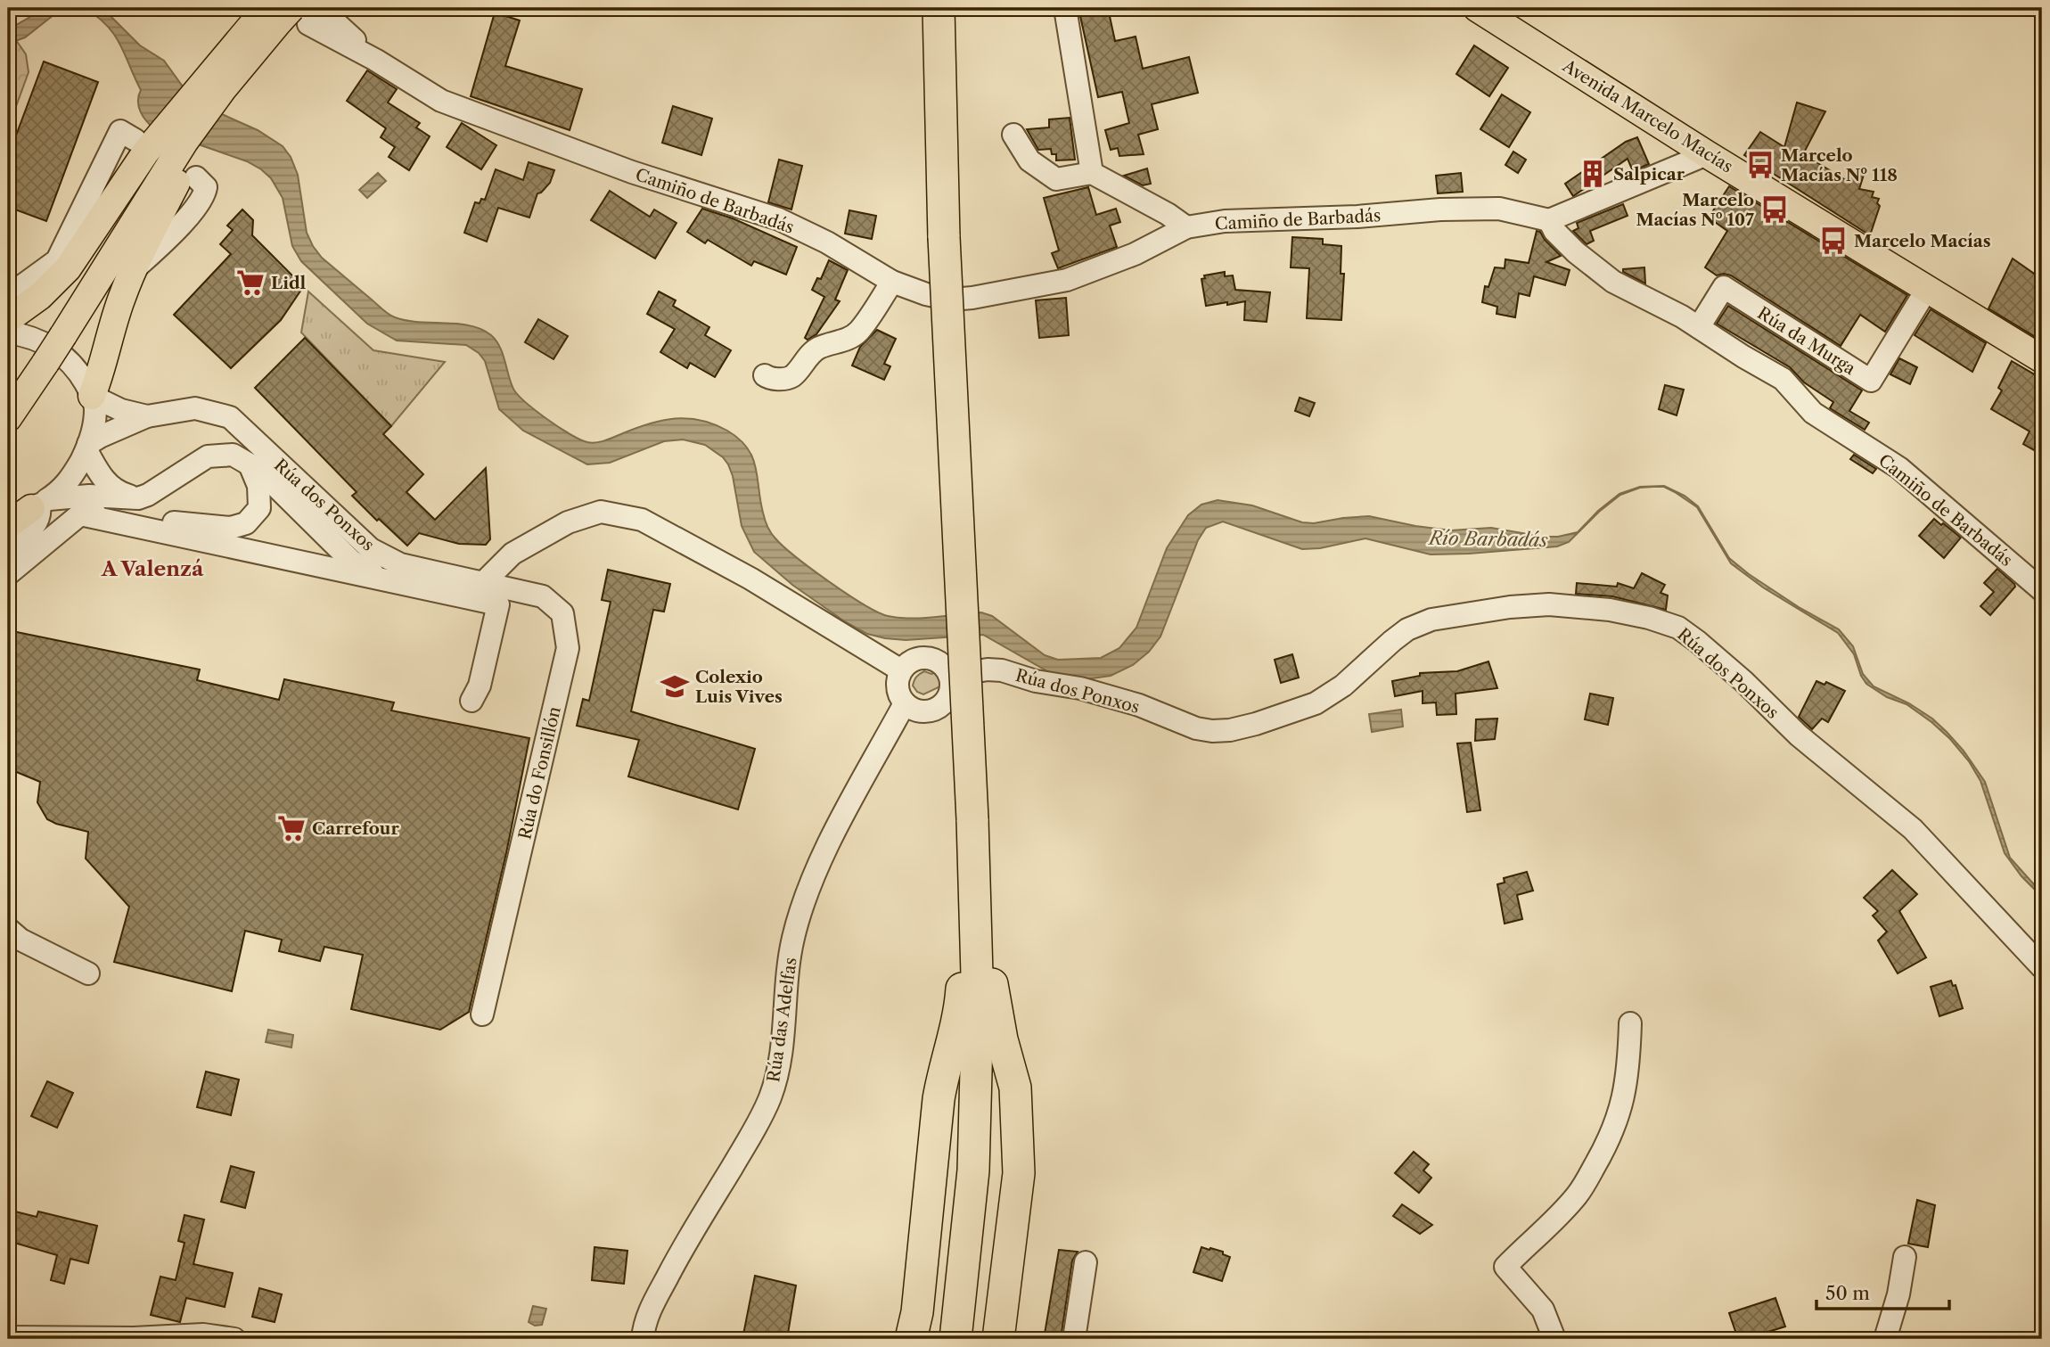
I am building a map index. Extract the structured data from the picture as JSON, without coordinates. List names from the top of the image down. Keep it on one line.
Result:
{"streets":{"main road":["Avenida Marcelo Macías"],"street":["Camiño de Barbadás","Rúa da Murga","Rúa dos Ponxos","Rúa do Fonsillón","Rúa das Adelfas"]},"crossings":[["Avenida Marcelo Macías","Rúa da Murga"],["Camiño de Barbadás","Rúa da Murga"],["Rúa dos Ponxos","Rúa do Fonsillón"],["Rúa dos Ponxos","Rúa das Adelfas"]],"districts":["A Valenzá"],"water":["Río Barbadás"],"places":{"bus stop":["Marcelo Macías Nº 118","Marcelo Macías Nº 107","Marcelo Macías"],"building":["Salpicar"],"supermarket":["Lidl","Carrefour"],"school or university":["Colexio Luis Vives"]},"scale_bar":"50 m"}
